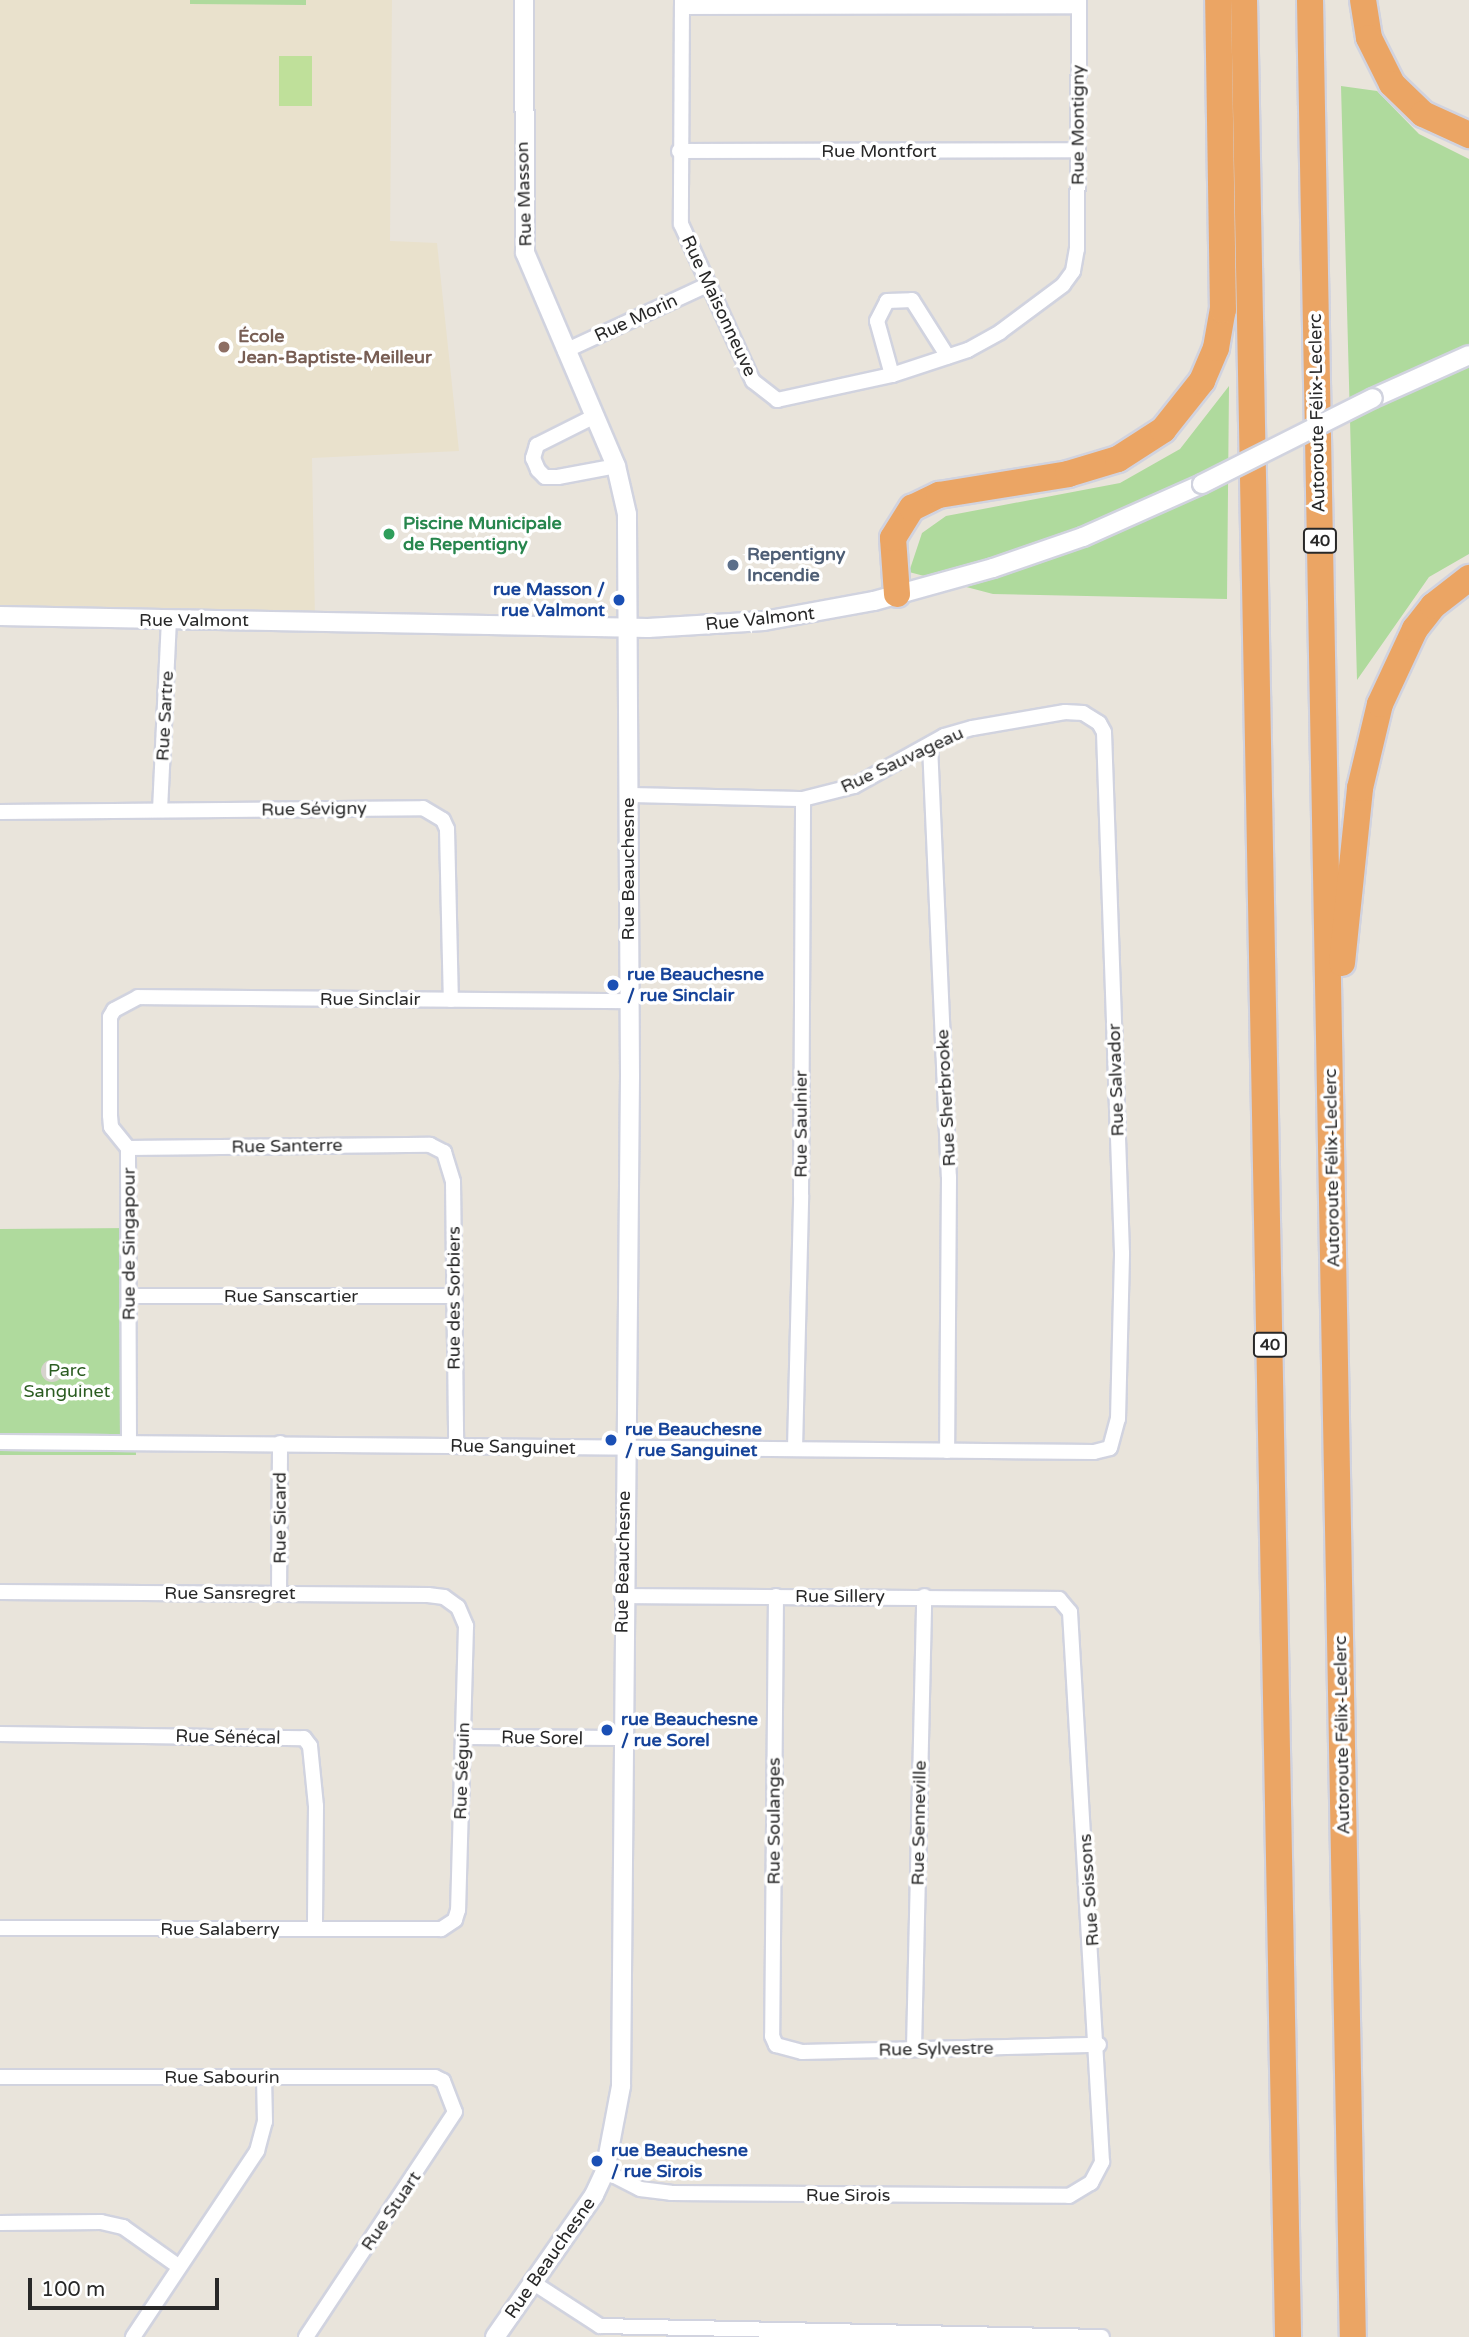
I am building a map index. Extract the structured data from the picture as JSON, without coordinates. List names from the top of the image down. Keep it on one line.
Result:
{"streets":{"highway":["Autoroute Félix-Leclerc","40"],"street":["Rue Montigny","Rue Montfort","Rue Masson","Rue Maisonneuve","Rue Morin","Rue Valmont","Rue Sartre","Rue Sauvageau","Rue Sévigny","Rue Beauchesne","Rue Sinclair","Rue Salvador","Rue Sherbrooke","Rue Saulnier","Rue Santerre","Rue de Singapour","Rue Sanscartier","Rue des Sorbiers","Rue Sanguinet","Rue Sicard","Rue Sansregret","Rue Sillery","Rue Sénécal","Rue Sorel","Rue Séguin","Rue Soulanges","Rue Senneville","Rue Soissons","Rue Salaberry","Rue Sylvestre","Rue Sabourin","Rue Sirois","Rue Stuart"]},"crossings":[["Rue Montigny","Rue Montfort"],["Rue Montigny","Rue Maisonneuve"],["Rue Montfort","Rue Maisonneuve"],["Rue Masson","Rue Morin"],["Rue Masson","Rue Valmont"],["Rue Masson","Rue Beauchesne"],["Rue Maisonneuve","Rue Morin"],["Rue Valmont","Rue Sartre"],["Rue Valmont","Rue Beauchesne"],["Rue Sartre","Rue Sévigny"],["Rue Sauvageau","Rue Beauchesne"],["Rue Sauvageau","Rue Salvador"],["Rue Sauvageau","Rue Sherbrooke"],["Rue Sauvageau","Rue Saulnier"],["Rue Sévigny","Rue Sinclair"],["Rue Beauchesne","Rue Sinclair"],["Rue Beauchesne","Rue Sanguinet"],["Rue Beauchesne","Rue Sillery"],["Rue Beauchesne","Rue Sorel"],["Rue Beauchesne","Rue Sirois"],["Rue Sinclair","Rue de Singapour"],["Rue Salvador","Rue Sanguinet"],["Rue Sherbrooke","Rue Sanguinet"],["Rue Saulnier","Rue Sanguinet"],["Rue Santerre","Rue de Singapour"],["Rue Santerre","Rue des Sorbiers"],["Rue de Singapour","Rue Sanscartier"],["Rue de Singapour","Rue Sanguinet"],["Rue Sanscartier","Rue des Sorbiers"],["Rue des Sorbiers","Rue Sanguinet"],["Rue Sanguinet","Rue Sicard"],["Rue Sicard","Rue Sansregret"],["Rue Sansregret","Rue Séguin"],["Rue Sillery","Rue Soulanges"],["Rue Sillery","Rue Senneville"],["Rue Sillery","Rue Soissons"],["Rue Sénécal","Rue Salaberry"],["Rue Sorel","Rue Séguin"],["Rue Séguin","Rue Salaberry"],["Rue Soulanges","Rue Sylvestre"],["Rue Senneville","Rue Sylvestre"],["Rue Soissons","Rue Sylvestre"],["Rue Soissons","Rue Sirois"],["Rue Sabourin","Rue Stuart"]],"parks":["Parc Sanguinet"],"places":["École Jean-Baptiste-Meilleur","Piscine Municipale de Repentigny","Repentigny Incendie","rue Masson / rue Valmont","rue Beauchesne / rue Sinclair","rue Beauchesne / rue Sanguinet","rue Beauchesne / rue Sorel","rue Beauchesne / rue Sirois"],"scale_bar":"100 m"}
